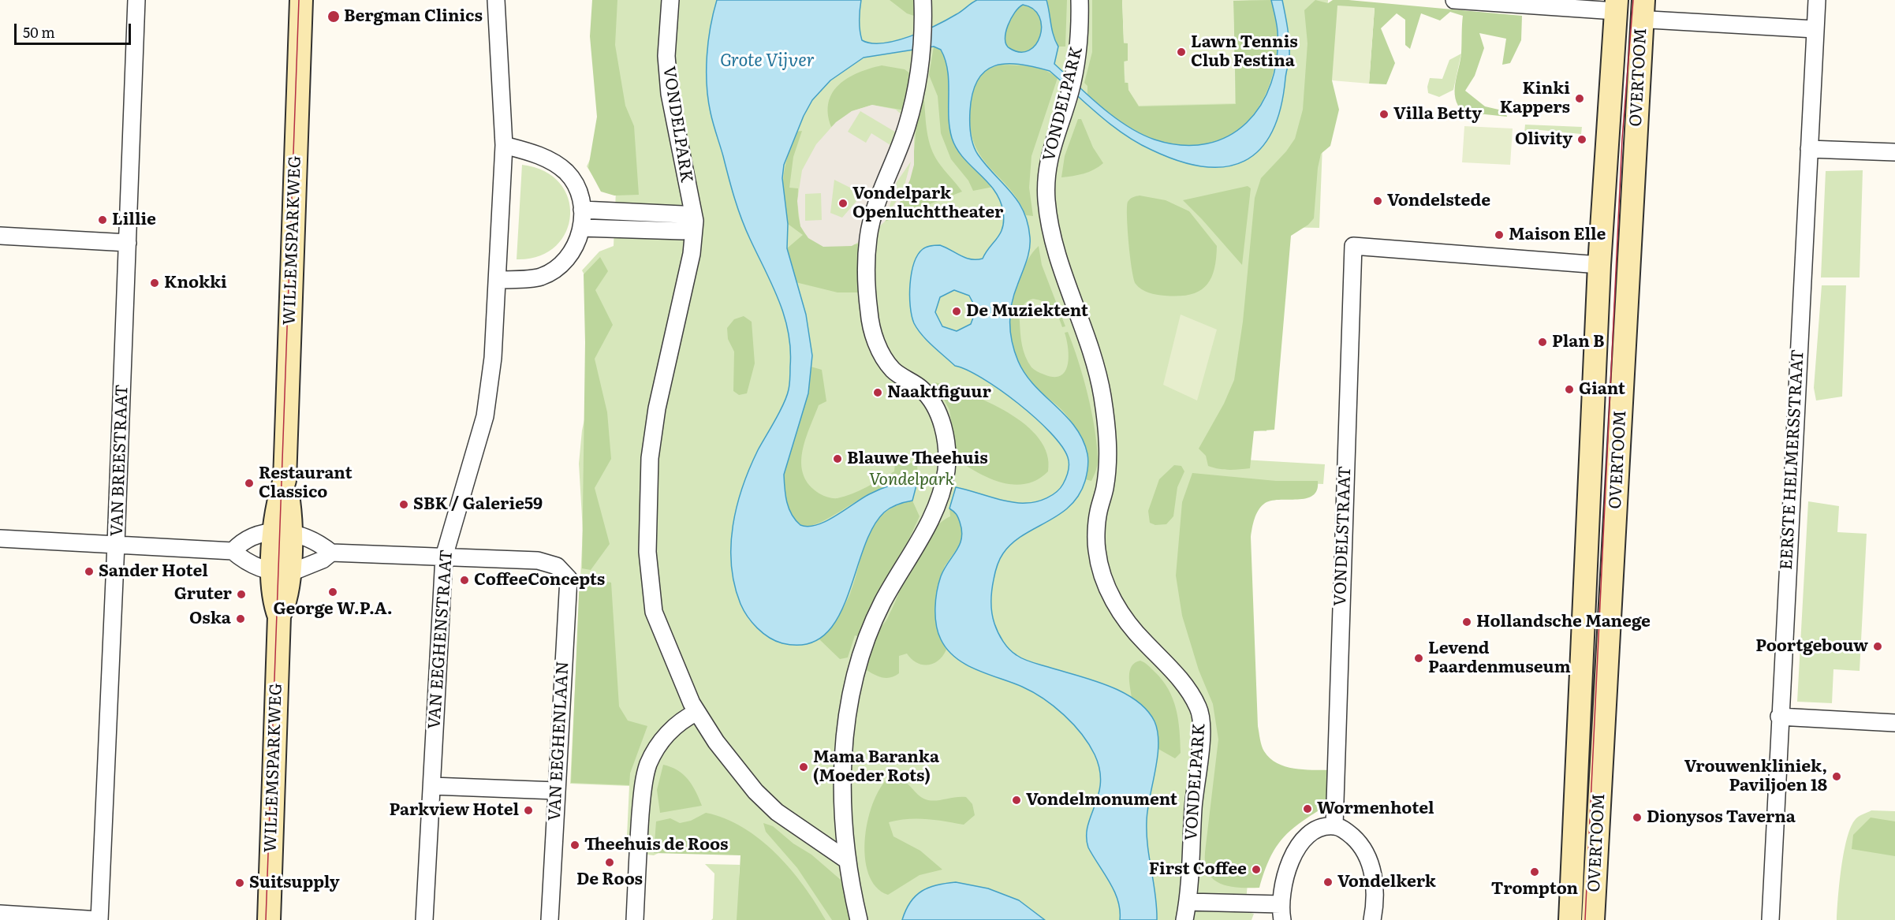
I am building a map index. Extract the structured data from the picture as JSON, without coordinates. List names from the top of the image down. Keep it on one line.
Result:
{"streets":{"main road":["OVERTOOM","WILLEMSPARKWEG"],"street":["VONDELPARK","EERSTE HELMERSSTRAAT","VAN BREESTRAAT","VONDELSTRAAT","VAN EEGHENSTRAAT","VAN EEGHENLAAN"]},"crossings":[["OVERTOOM","VONDELSTRAAT"],["VAN EEGHENSTRAAT","VAN EEGHENLAAN"]],"water":["Grote Vijver"],"parks":["Vondelpark"],"places":["Bergman Clinics","Lawn Tennis Club Festina","Kinki Kappers","Villa Betty","Olivity","Vondelstede","Vondelpark Openluchttheater","Lillie","Maison Elle","Knokki","De Muziektent","Plan B","Giant","Naaktfiguur","Blauwe Theehuis","Restaurant Classico","SBK / Galerie59","Sander Hotel","CoffeeConcepts","George W.P.A.","Gruter","Oska","Hollandsche Manege","Poortgebouw","Levend Paardenmuseum","Mama Baranka (Moeder Rots)","Vrouwenkliniek, Paviljoen 18","Vondelmonument","Wormenhotel","Parkview Hotel","Dionysos Taverna","Theehuis de Roos","De Roos","First Coffee","Trompton","Vondelkerk","Suitsupply"],"scale_bar":"50 m"}
